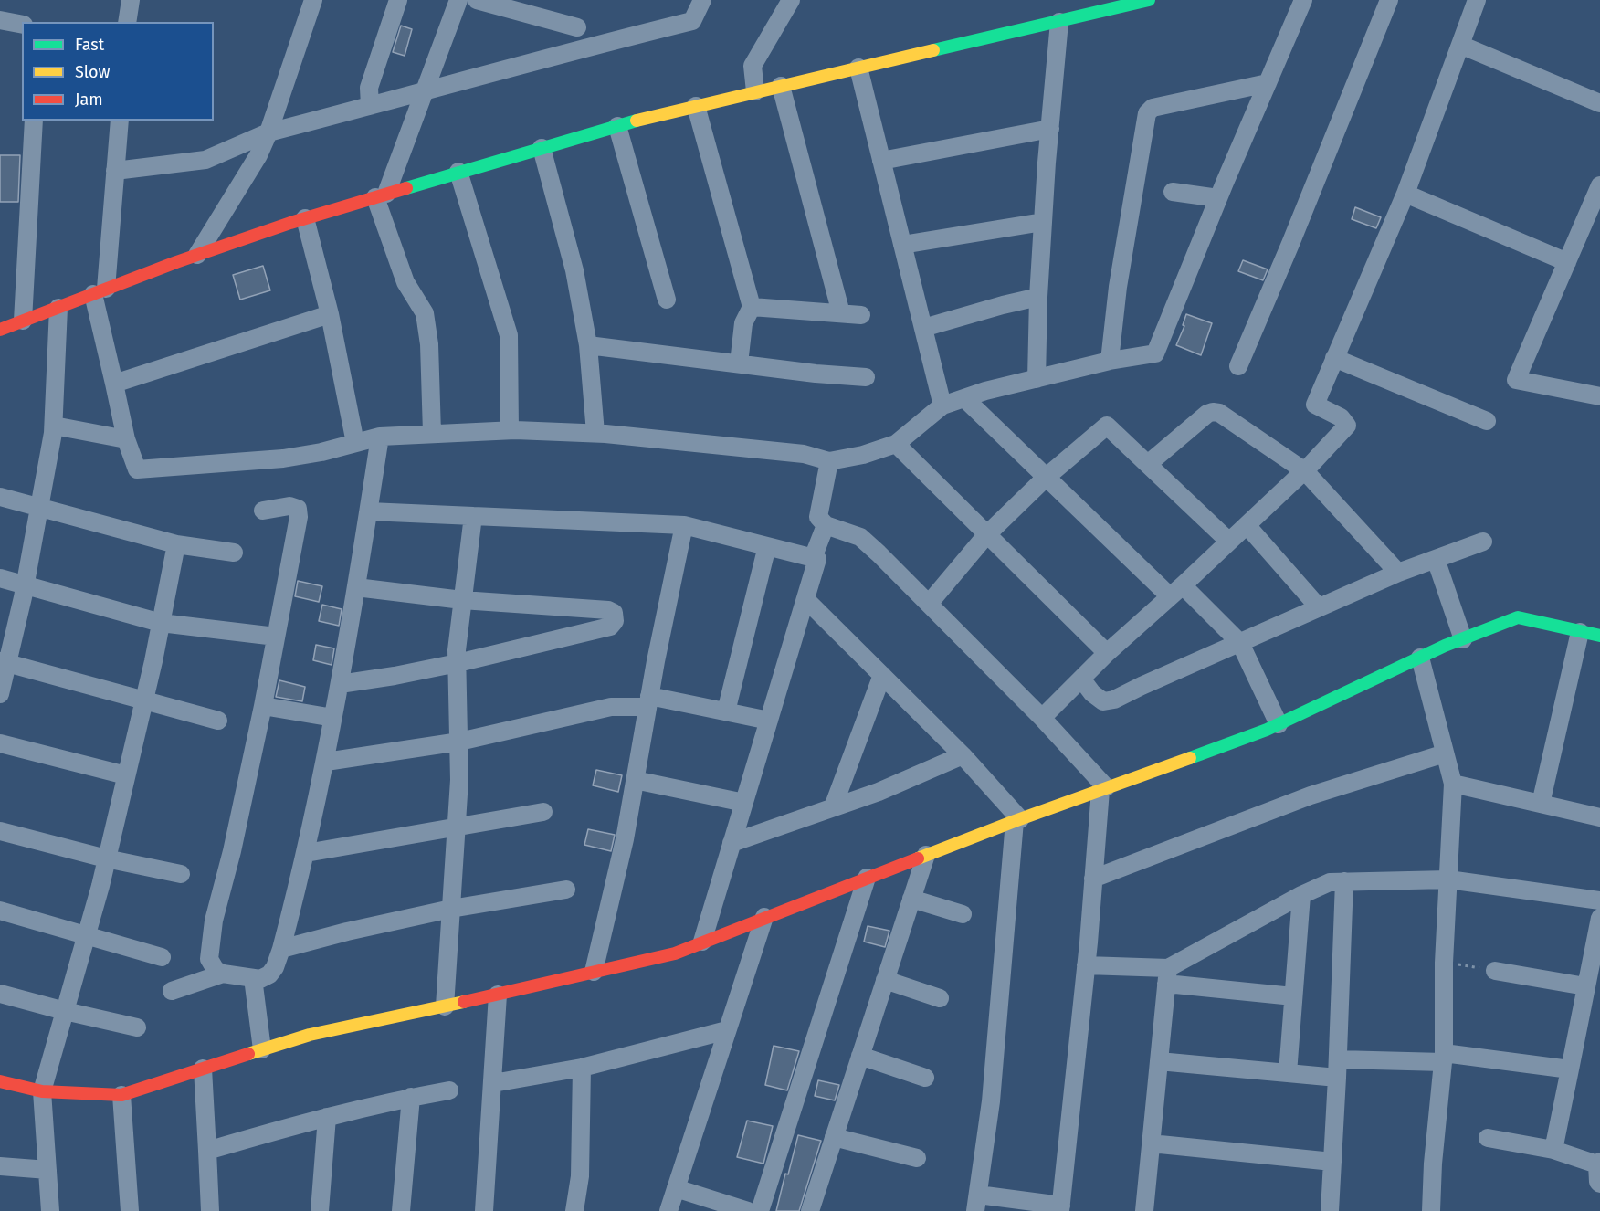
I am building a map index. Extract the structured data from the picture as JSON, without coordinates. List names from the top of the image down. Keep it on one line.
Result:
{"legend":["Fast","Slow","Jam"]}
